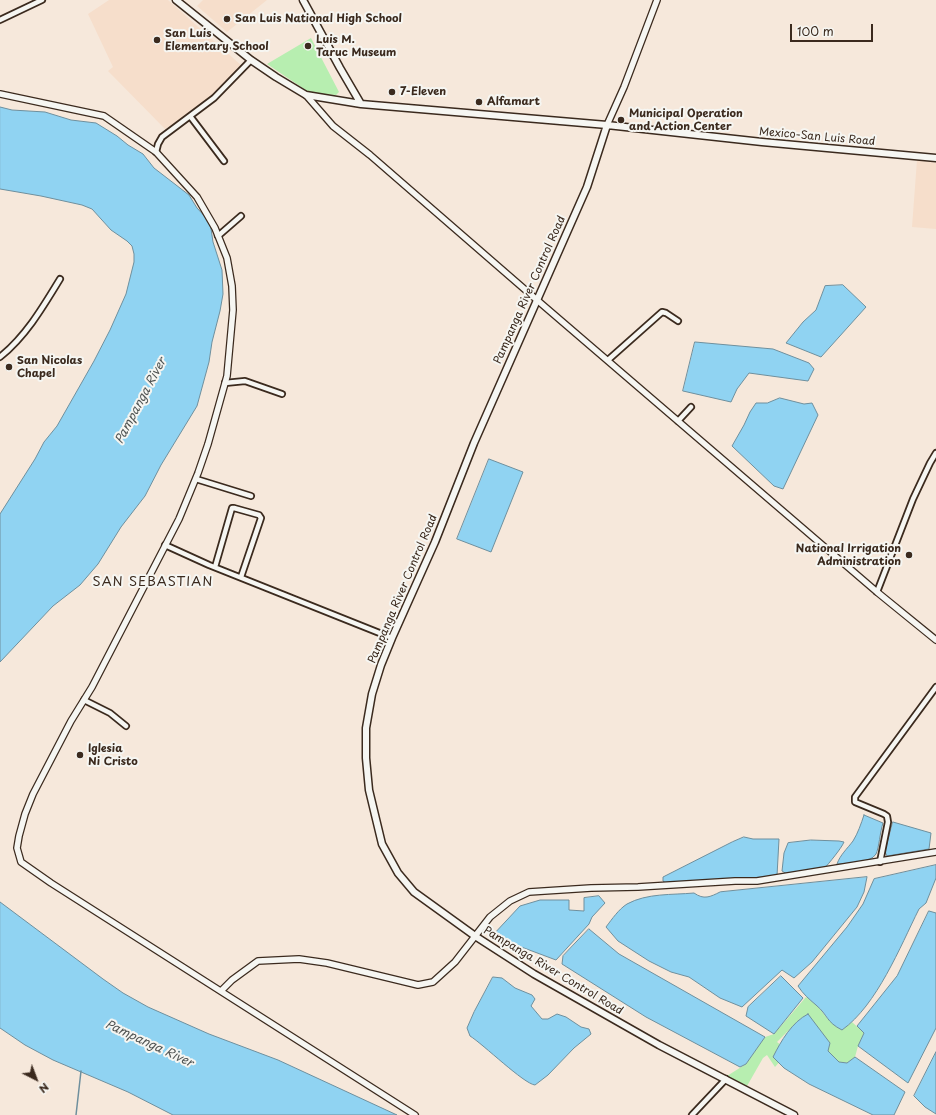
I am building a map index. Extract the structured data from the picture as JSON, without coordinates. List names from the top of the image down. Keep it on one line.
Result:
{"streets":{"main road":["Mexico-San Luis Road","Pampanga River Control Road"]},"crossings":[["Mexico-San Luis Road","Pampanga River Control Road"]],"districts":["SAN SEBASTIAN"],"water":["Pampanga River"],"places":["San Luis National High School","San Luis Elementary School","Luis M. Taruc Museum","7-Eleven","Alfamart","Municipal Operation and Action Center","San Nicolas Chapel","National Irrigation Administration","Iglesia Ni Cristo"],"scale_bar":"100 m","north":"bottom right"}
